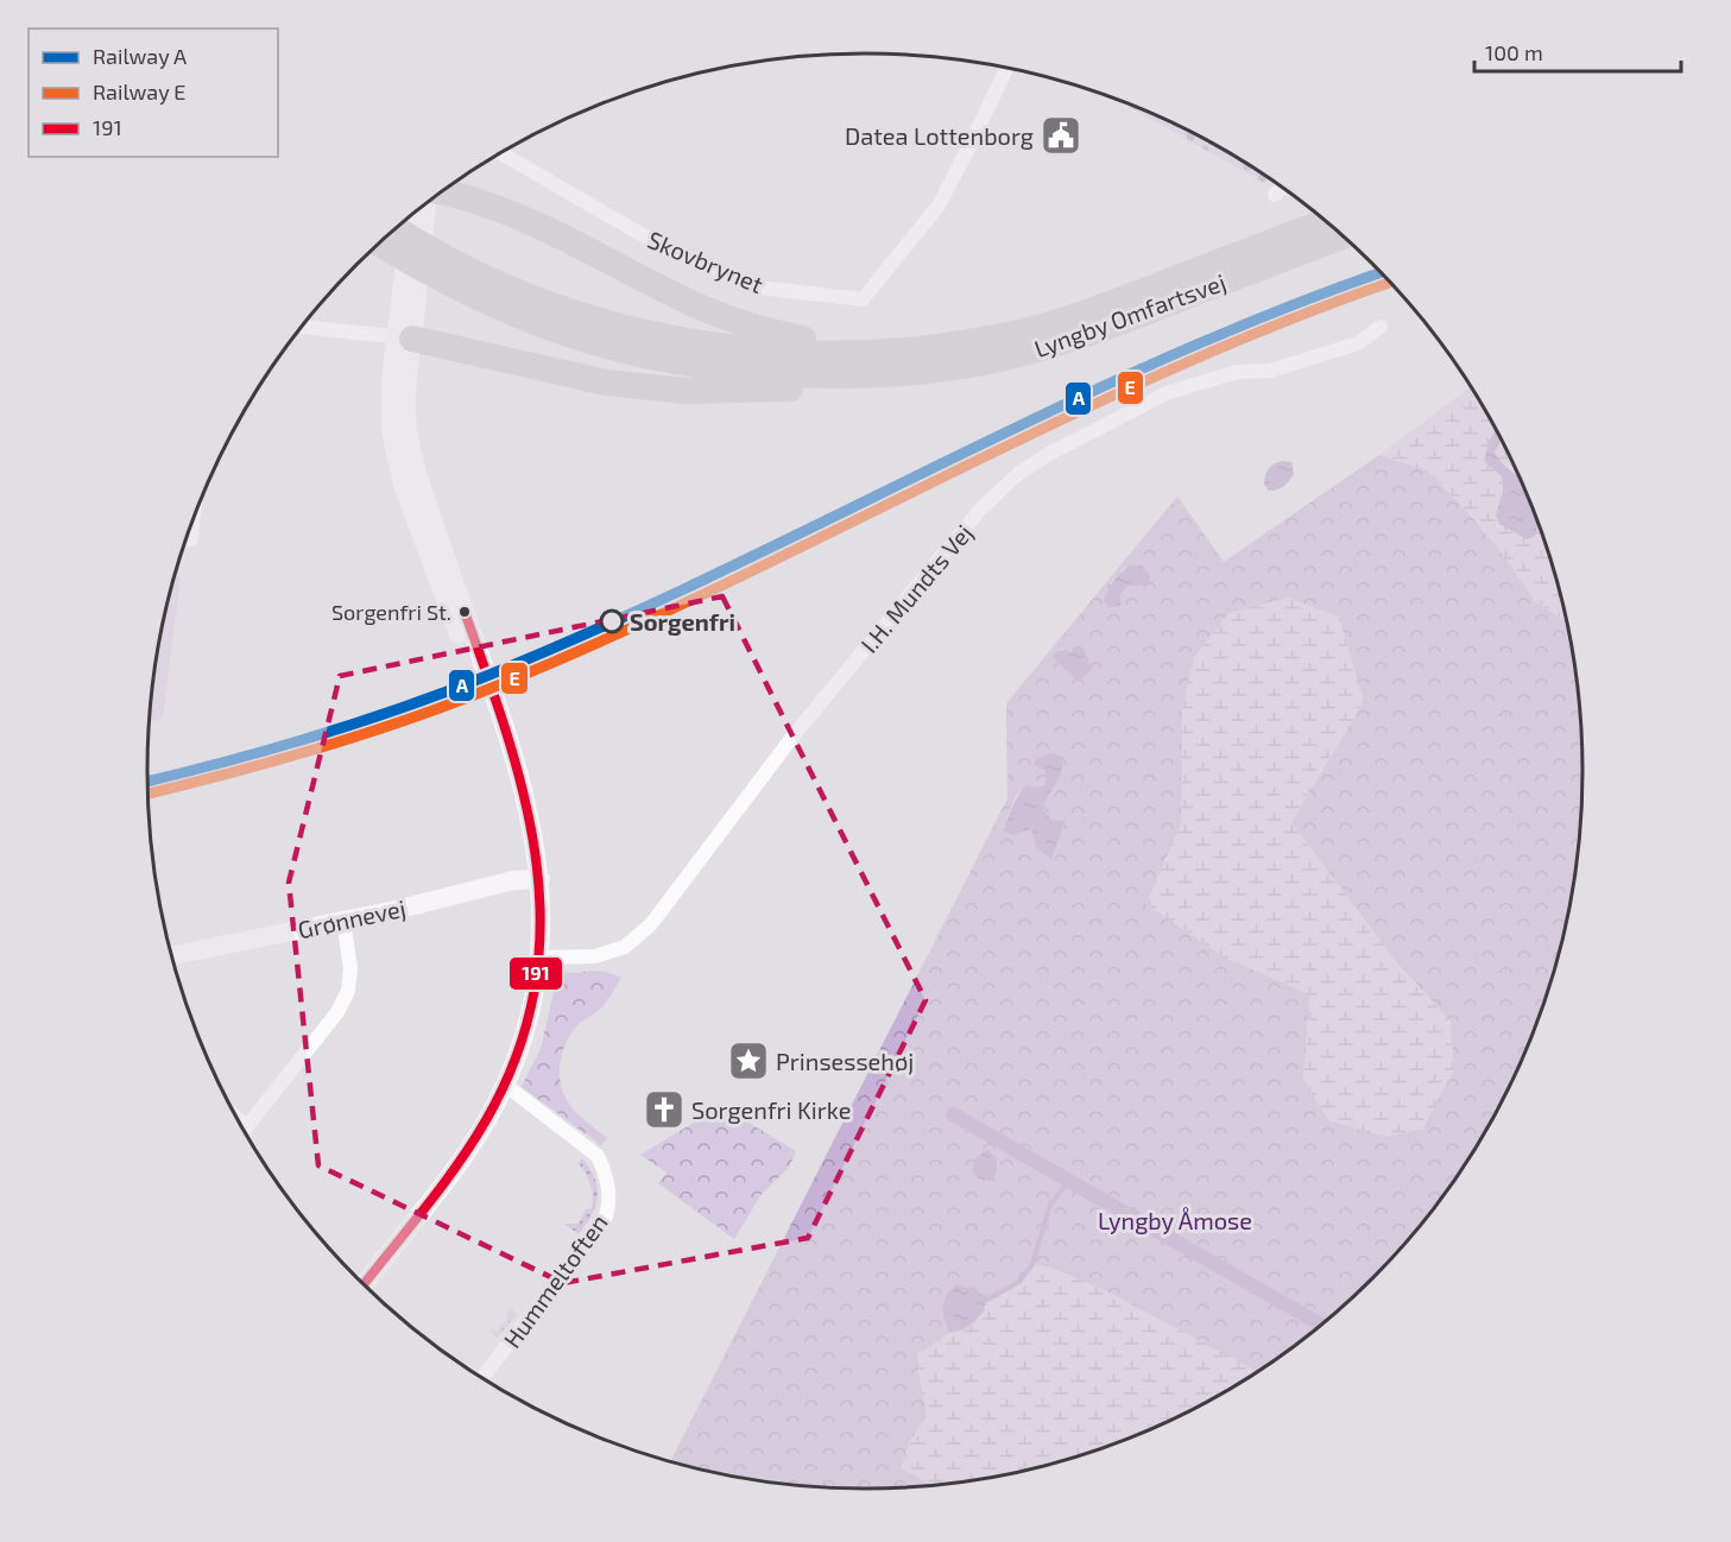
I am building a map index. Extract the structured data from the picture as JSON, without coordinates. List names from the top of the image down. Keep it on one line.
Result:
{"streets":{"highway":["Lyngby Omfartsvej"],"street":["Skovbrynet","I.H. Mundts Vej","Grønnevej","Hummeltoften"]},"parks":["Lyngby Åmose"],"places":{"public building":["Datea Lottenborg"],"other":["Sorgenfri St.","Sorgenfri"],"place":["Prinsessehøj"],"church":["Sorgenfri Kirke"]},"lines":["rail line A","rail line E","transit line 191"],"legend":["Railway A","Railway E","191"],"scale_bar":"100 m"}
